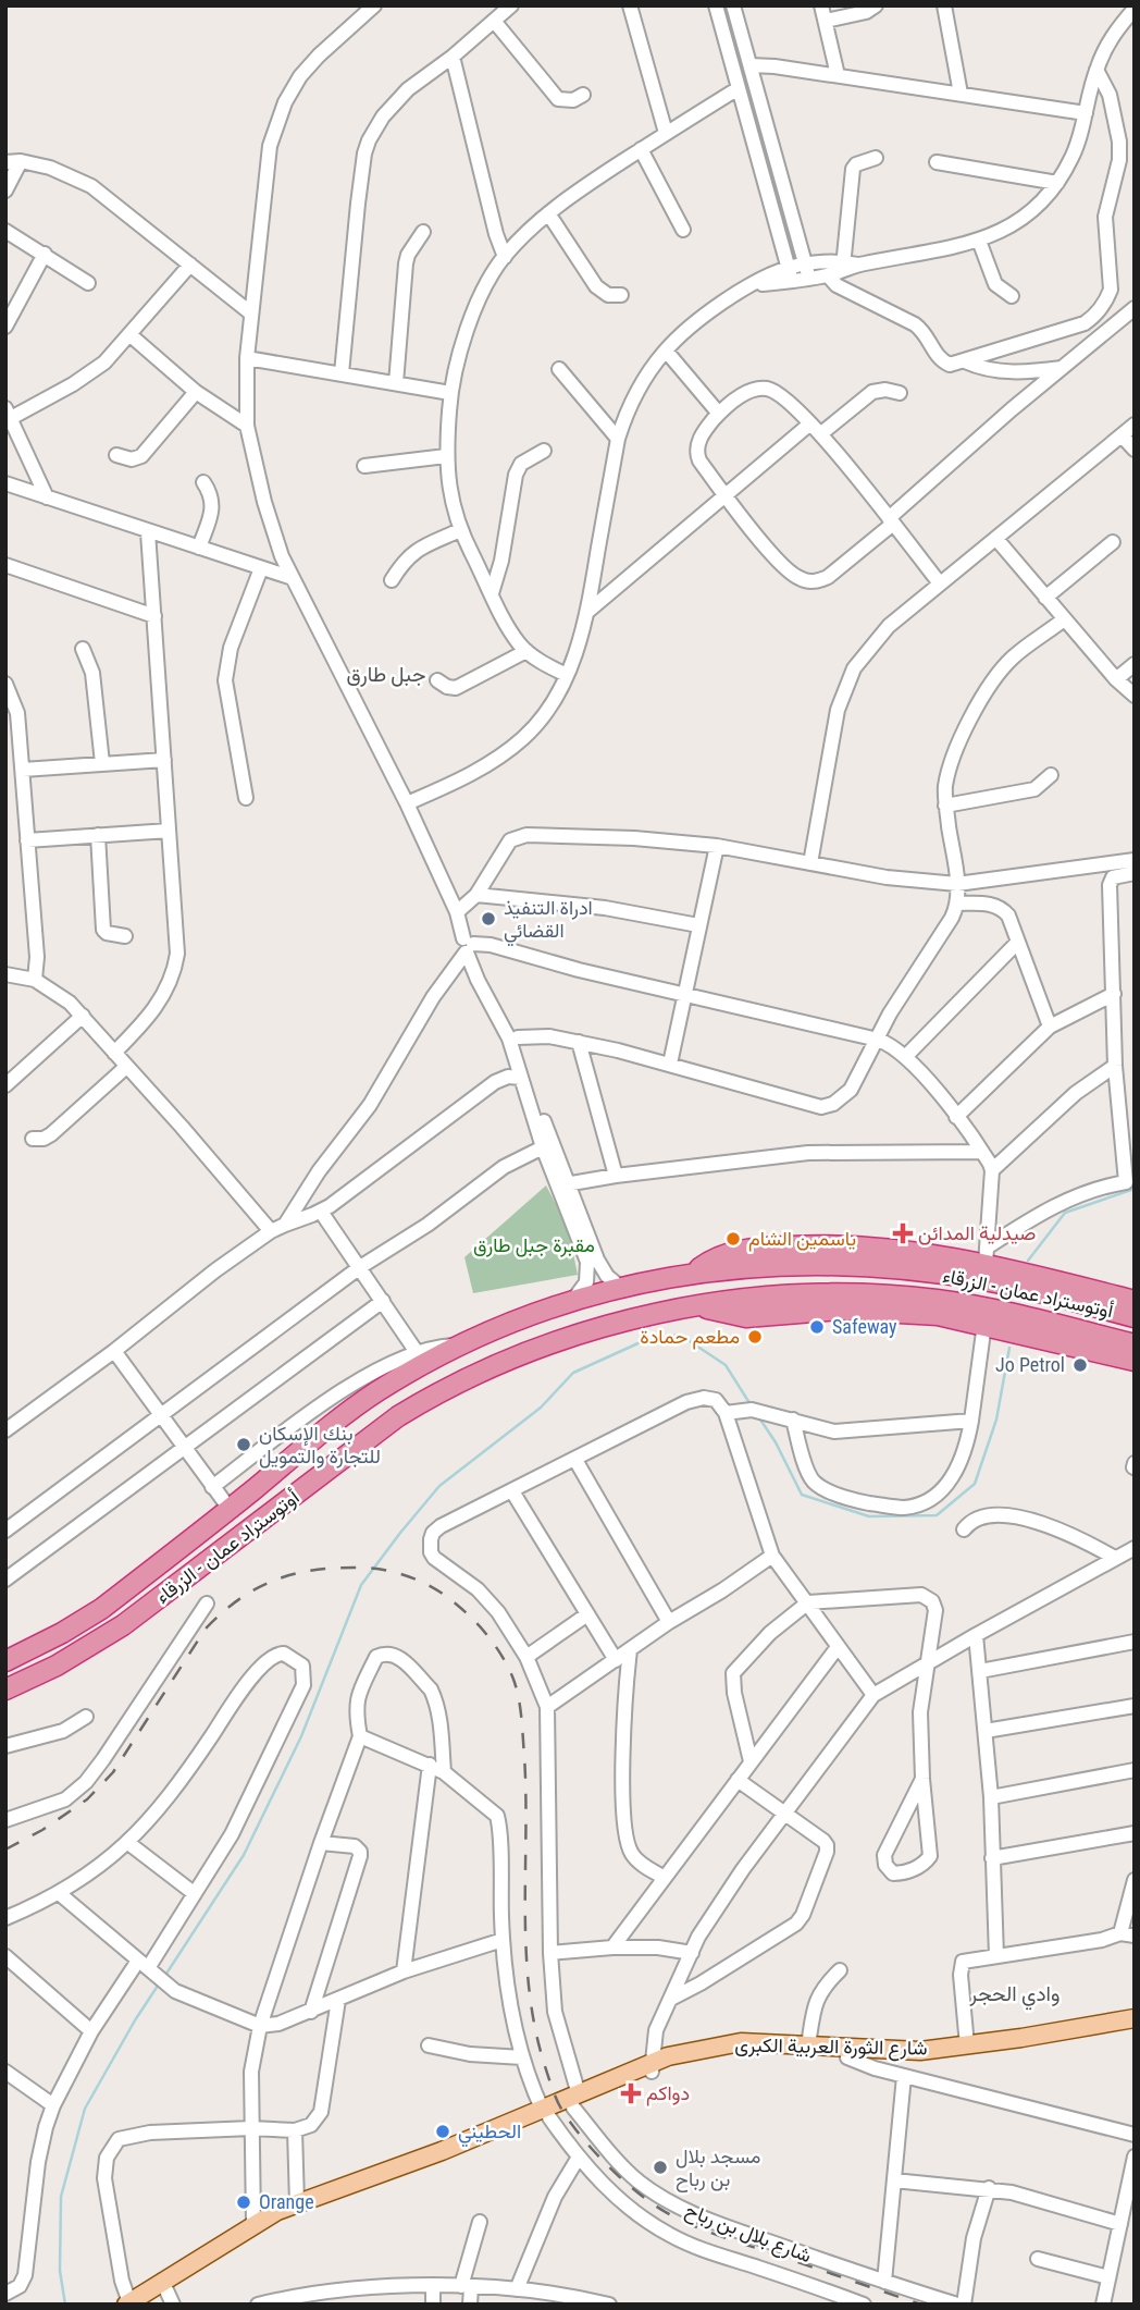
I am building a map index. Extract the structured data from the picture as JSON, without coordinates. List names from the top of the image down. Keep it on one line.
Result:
{"streets":{"highway":["أوتوستراد عمان - الزرقاء"],"main road":["شارع الثورة العربية الكبرى"],"street":["شارع بلال بن رباح"]},"crossings":[["شارع الثورة العربية الكبرى","شارع بلال بن رباح"]],"districts":["جبل طارق","وادي الحجر"],"parks":["مقبرة جبل طارق"],"places":{"other":["ادراة التنفيذ القضائي","ياسمين الشام","Safeway","مطعم حمادة","Jo Petrol","بنك الإسكان للتجارة والتمويل","الحطيني","مسجد بلال بن رباح","Orange"],"health":["صيدلية المدائن","دواكم"]}}
